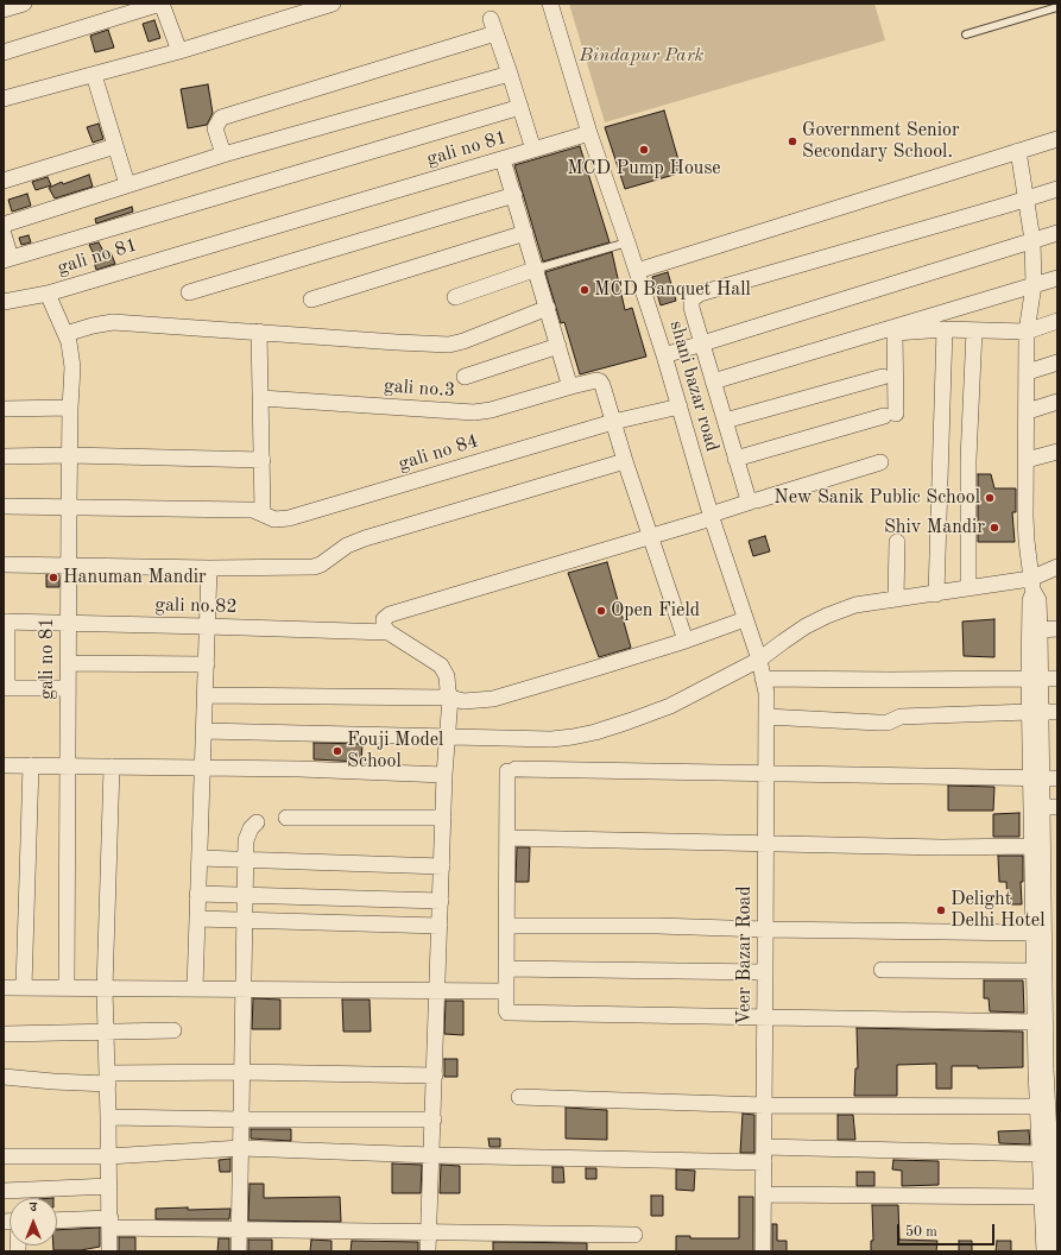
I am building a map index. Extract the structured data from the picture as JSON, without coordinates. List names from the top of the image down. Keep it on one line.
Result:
{"streets":{"street":["gali no 81","shani bazar road","gali no.3","gali no 84","gali no.82","Veer Bazar Road"]},"crossings":[["gali no 81","shani bazar road"],["gali no 81","gali no.82"],["shani bazar road","gali no 84"],["shani bazar road","Veer Bazar Road"],["gali no.3","gali no 84"]],"parks":["Bindapur Park"],"places":["Government Senior Secondary School.","MCD Pump House","MCD Banquet Hall","New Sanik Public School","Shiv Mandir","Hanuman Mandir","Open Field","Fouji Model School","Delight Delhi Hotel"],"scale_bar":"50 m","north":"top"}
